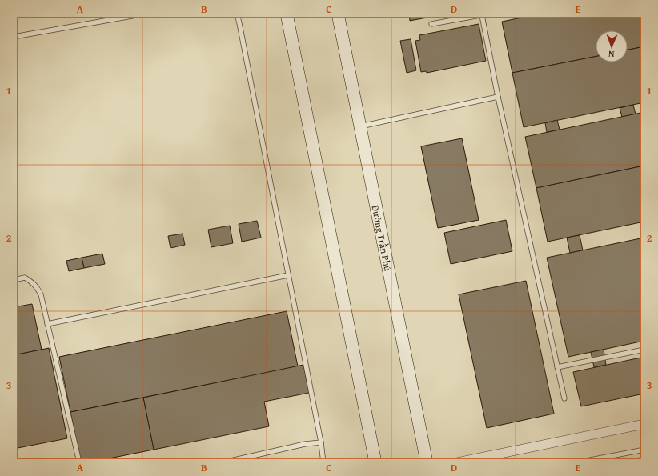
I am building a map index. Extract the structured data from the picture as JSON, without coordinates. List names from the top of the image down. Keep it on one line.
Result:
{"streets":{"main road":["Đường Trần Phú"]},"north":"bottom","grid":{"columns":["A","B","C","D","E"],"rows":["1","2","3"]}}
